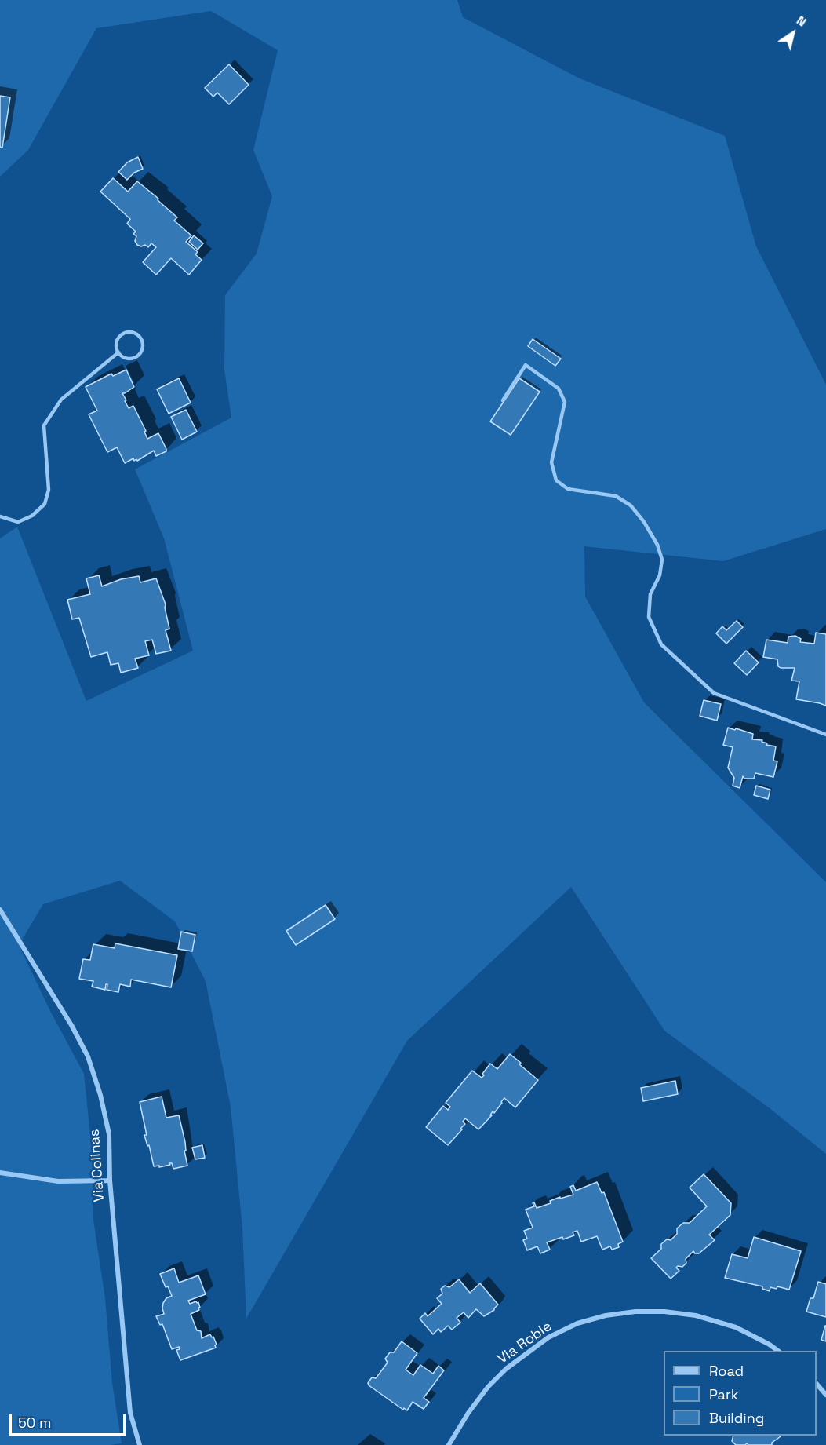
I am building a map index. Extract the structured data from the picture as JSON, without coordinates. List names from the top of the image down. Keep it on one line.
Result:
{"streets":{"street":["Via Colinas","Via Roble"]},"legend":["Road","Park","Building"],"scale_bar":"50 m","north":"top right"}
